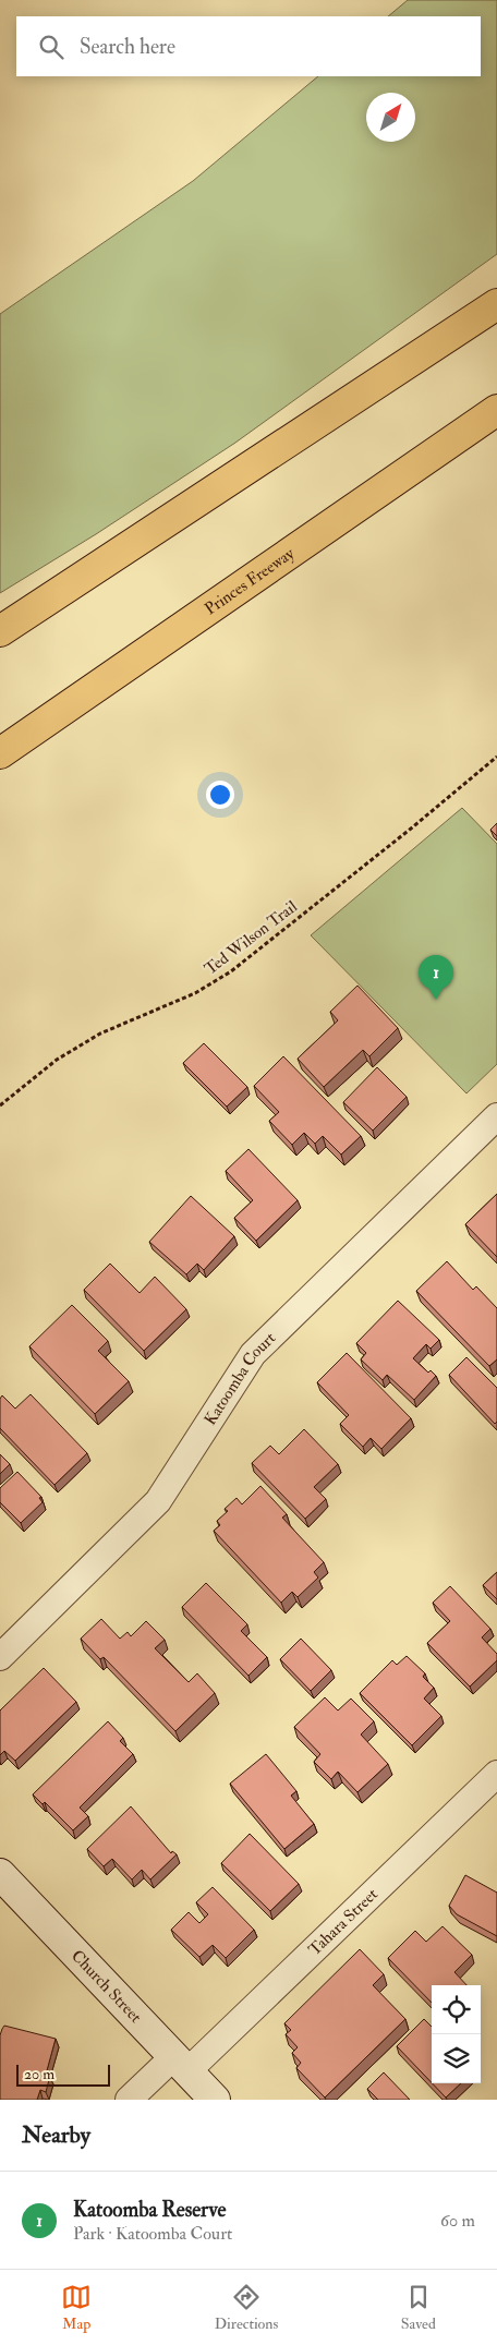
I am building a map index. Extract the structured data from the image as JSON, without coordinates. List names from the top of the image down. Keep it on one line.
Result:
{"streets":{"highway":["Princes Freeway"],"street":["Katoomba Court","Tahara Street","Church Street"],"path":["Ted Wilson Trail"]},"crossings":[["Tahara Street","Church Street"]],"scale_bar":"20 m","north":"top right","page":{"search":"Search here","pins":"1","scale":"20 m","heading":"Nearby","list":[{"mark":"1","name":"Katoomba Reserve","note":"Park · Katoomba Court","value":"60 m"}],"nav":["Map","Directions","Saved"]}}
